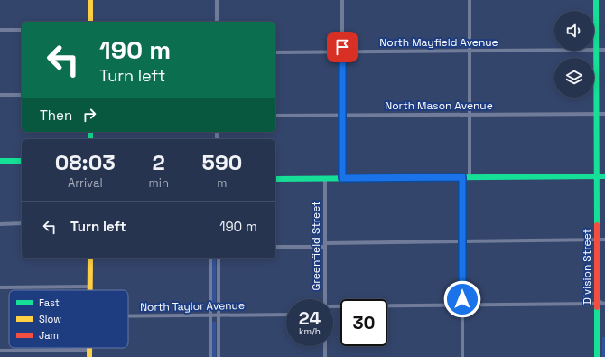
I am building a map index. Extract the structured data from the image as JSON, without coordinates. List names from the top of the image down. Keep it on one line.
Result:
{"streets":{"street":["North Mayfield Avenue","North Mason Avenue","Greenfield Street","Division Street","North Taylor Avenue"]},"crossings":[["North Mayfield Avenue","Division Street"],["North Mason Avenue","Division Street"]],"legend":["Fast","Slow","Jam"],"page":{"turn":["190 m","Turn left"],"then":"Then","eta":["08:03","Arrival","2","min","590","m"],"list":[{"name":"Turn left","value":"190 m"}],"speed":"24 km/h","limit":"30"}}
